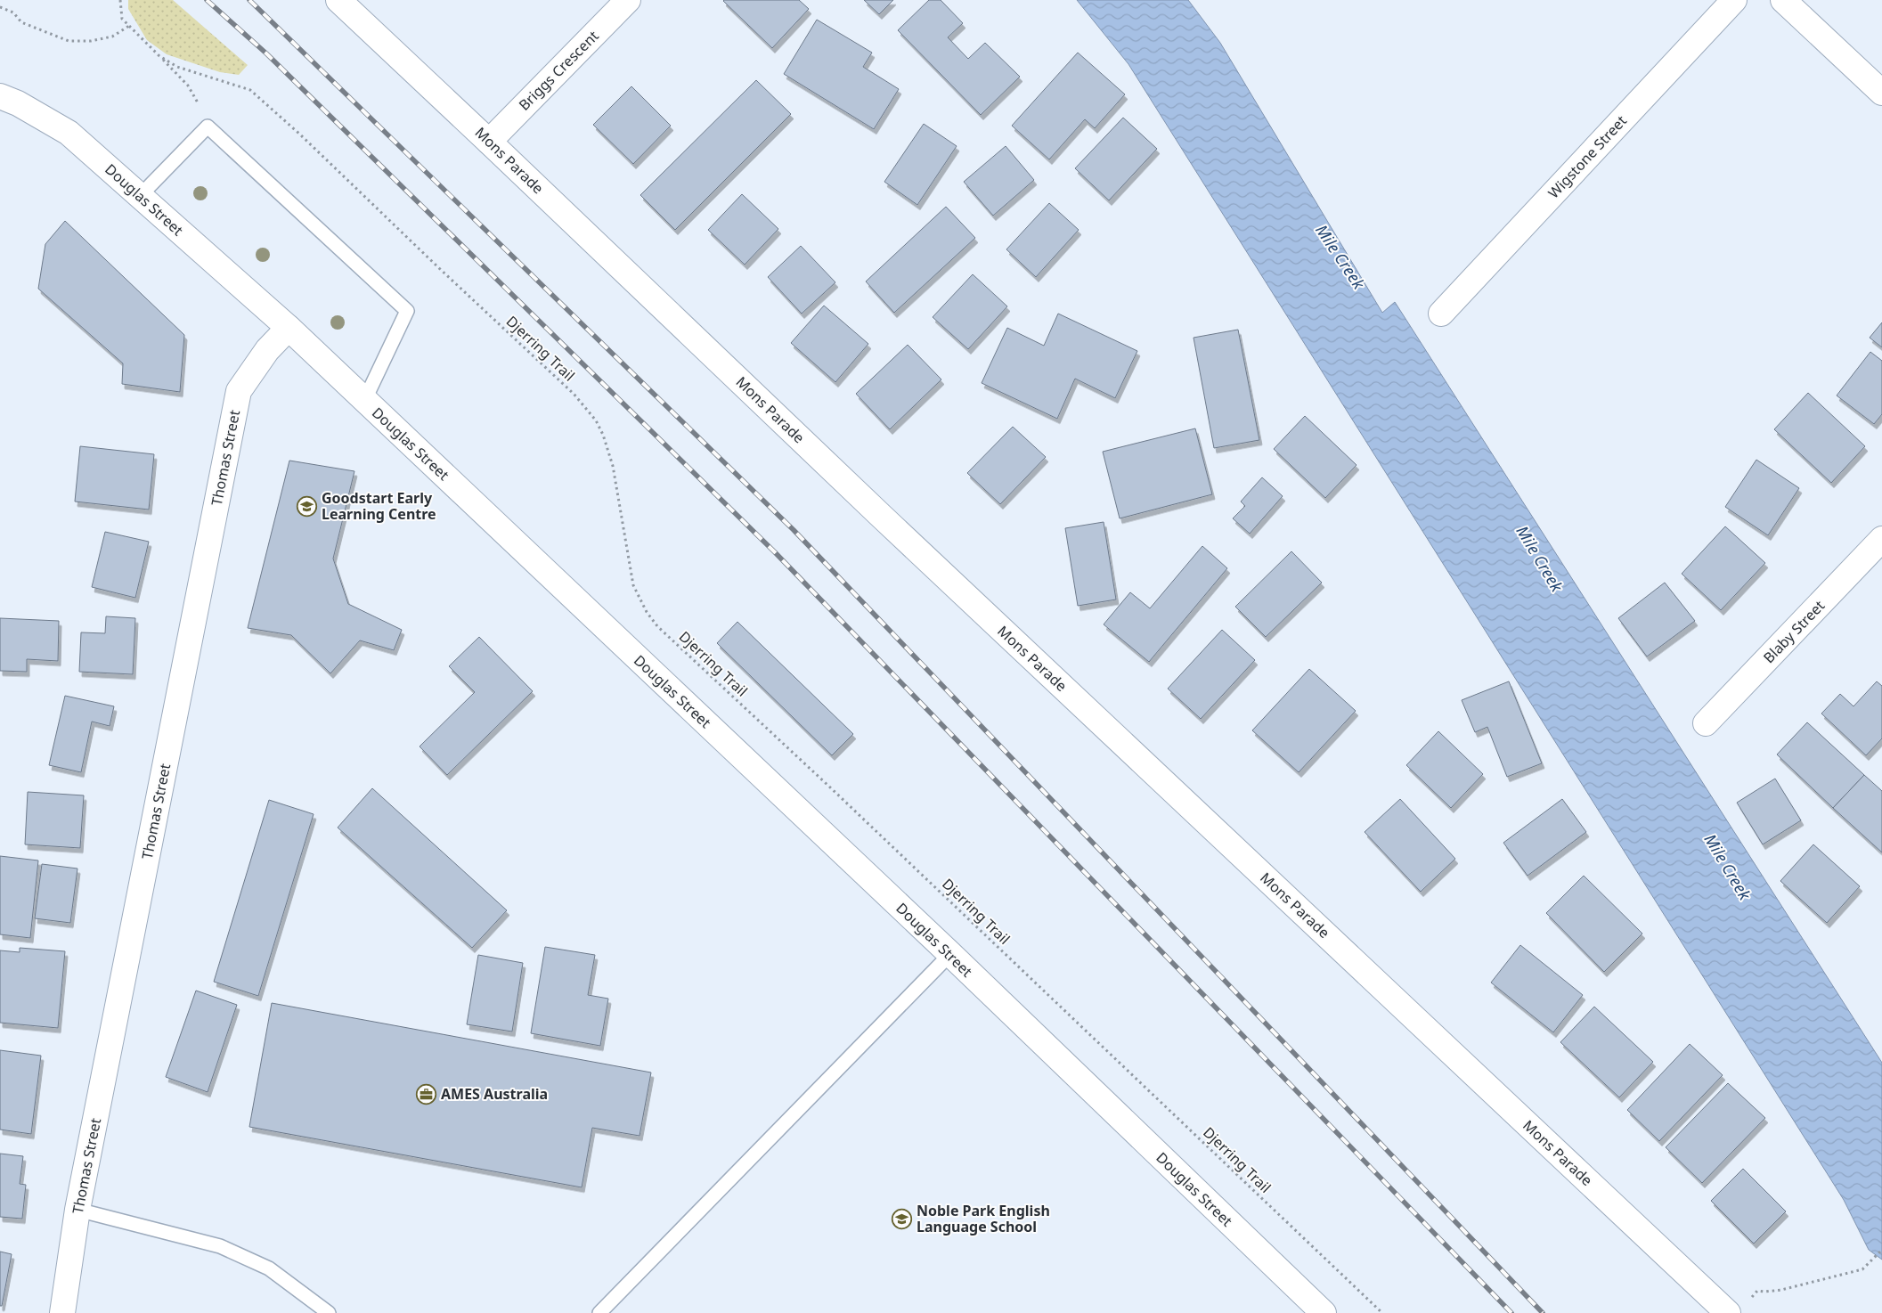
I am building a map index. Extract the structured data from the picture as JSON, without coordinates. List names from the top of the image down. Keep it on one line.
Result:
{"streets":{"street":["Briggs Crescent","Wigstone Street","Mons Parade","Douglas Street","Thomas Street","Blaby Street"],"path":["Djerring Trail"]},"crossings":[["Briggs Crescent","Mons Parade"],["Douglas Street","Thomas Street"]],"water":["Mile Creek"],"places":{"school or university":["Goodstart Early Learning Centre","Noble Park English Language School"],"office":["AMES Australia"]}}
